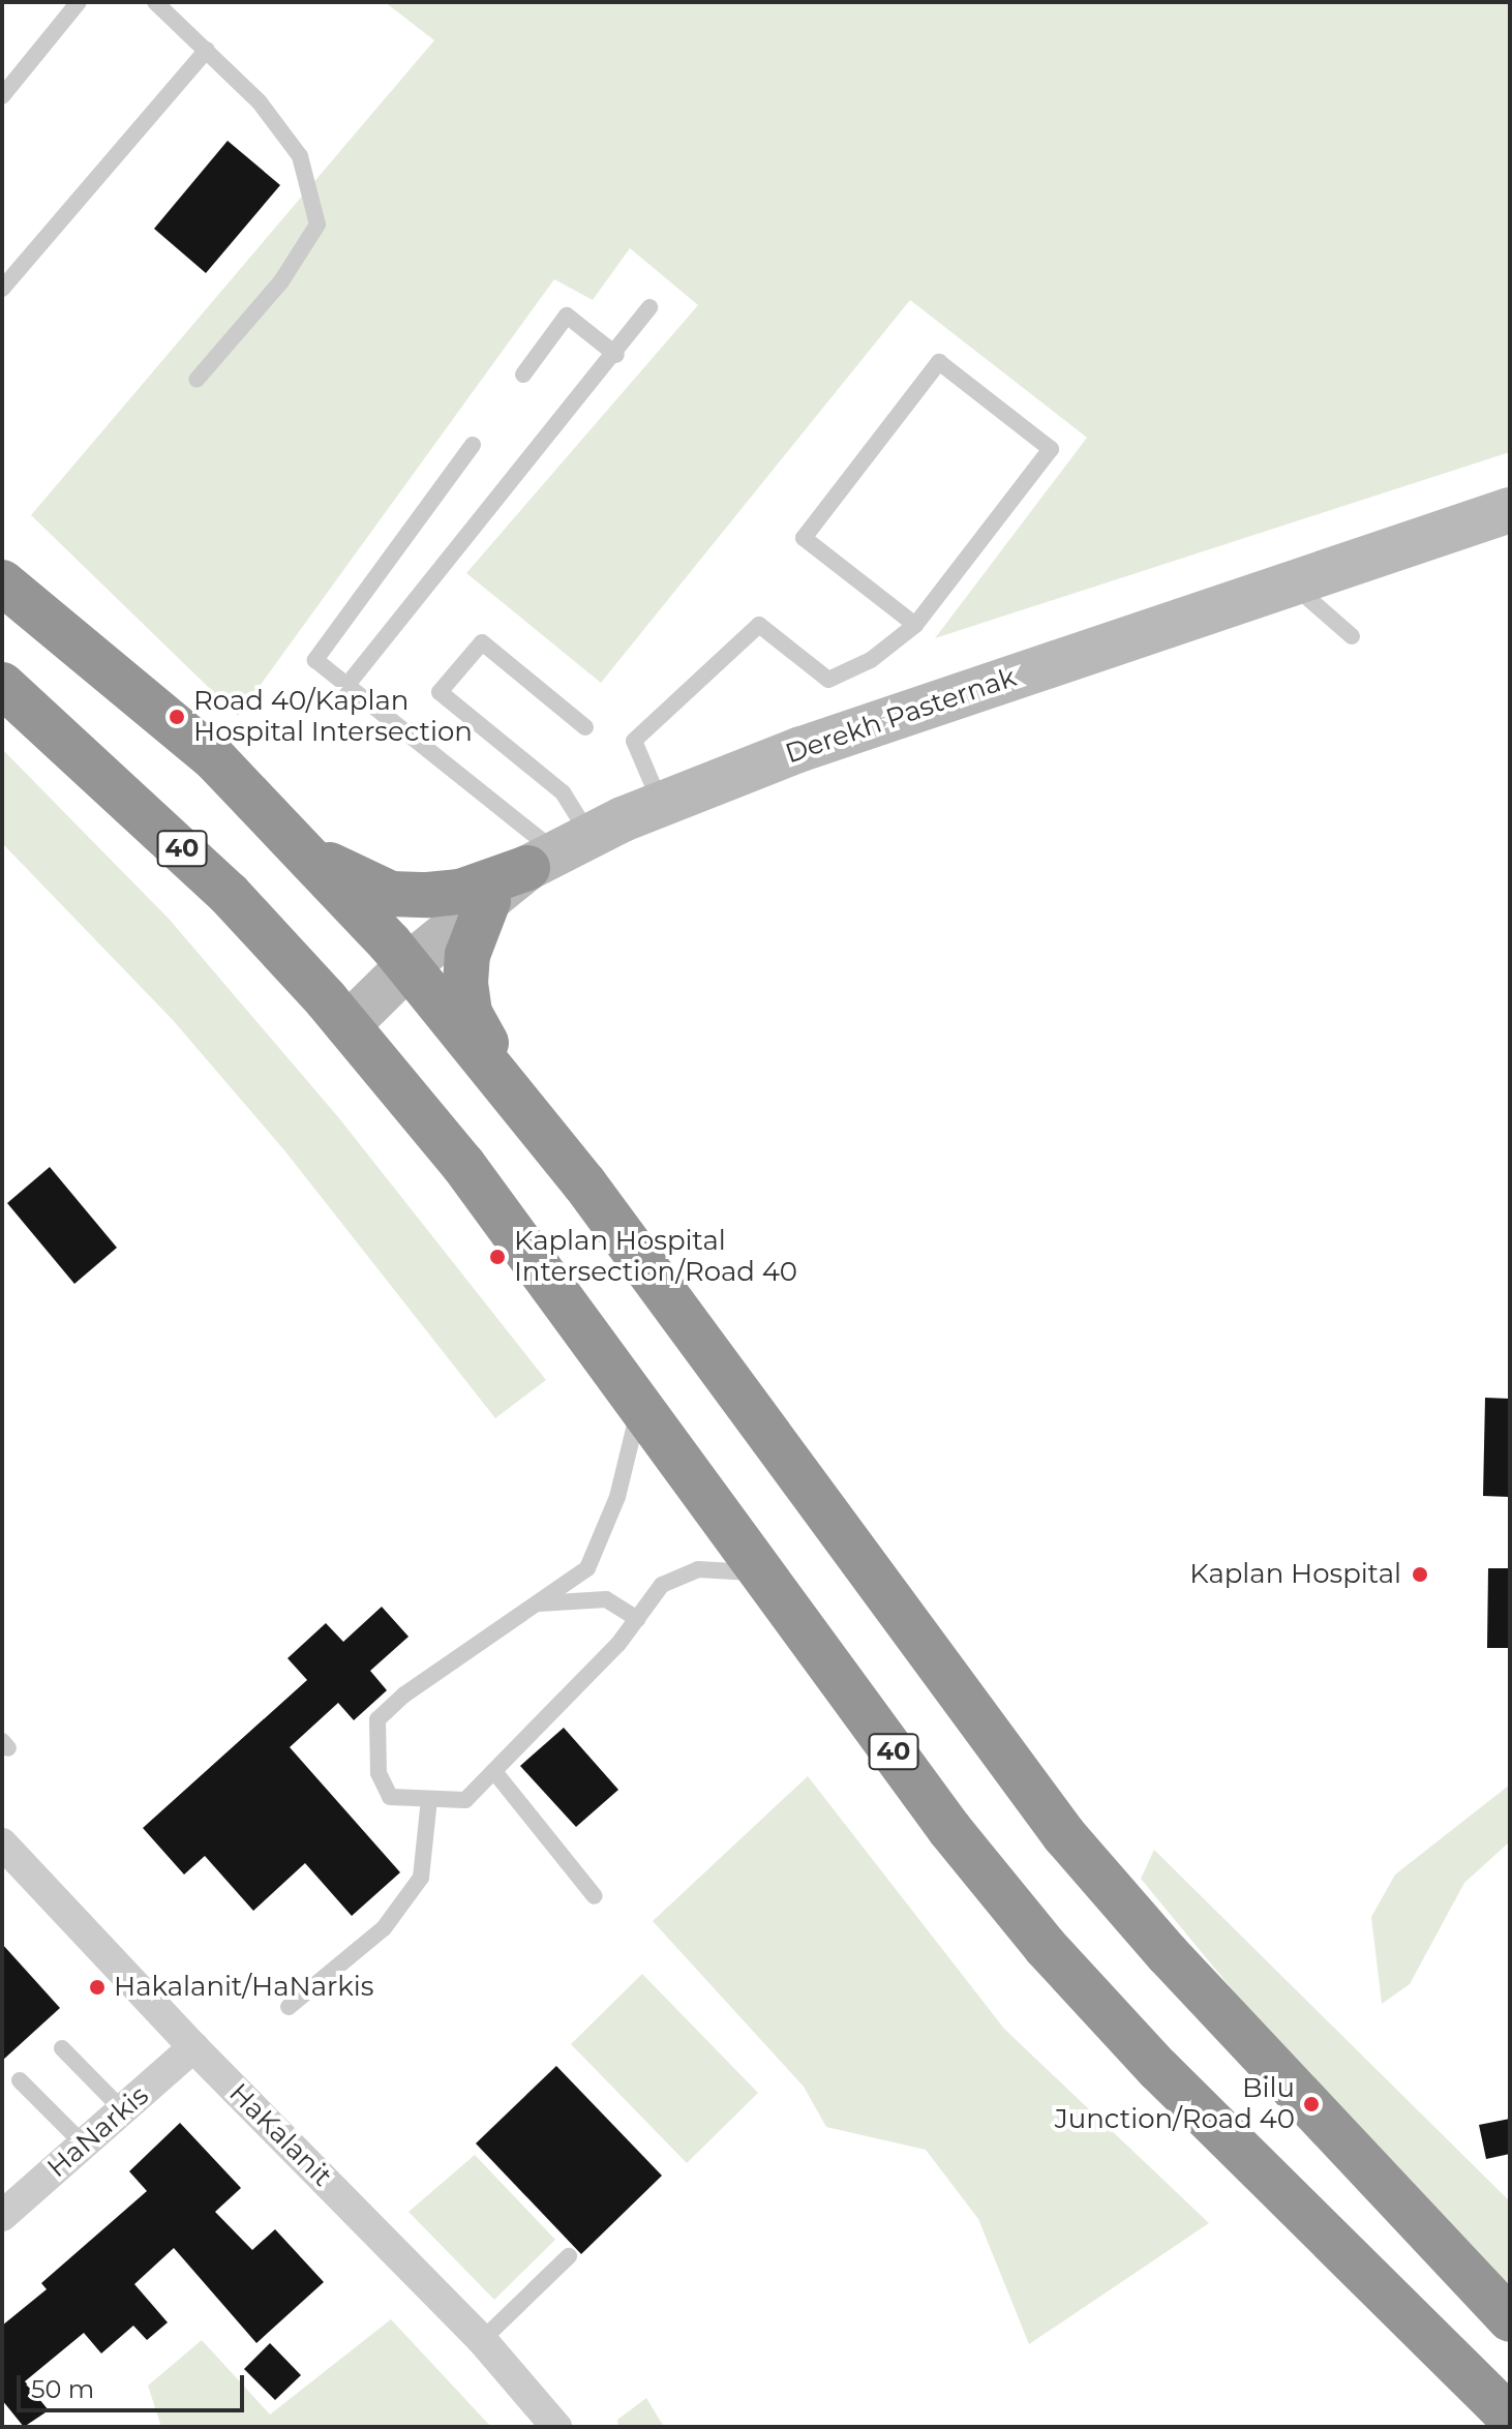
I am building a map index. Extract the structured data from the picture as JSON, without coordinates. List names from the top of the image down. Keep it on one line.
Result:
{"streets":{"highway":["40"],"street":["Derekh Pasternak","HaNarkis","HaKalanit"]},"crossings":[["Derekh Pasternak","40"],["HaNarkis","HaKalanit"]],"places":["Road 40/Kaplan Hospital Intersection","Kaplan Hospital Intersection/Road 40","Kaplan Hospital","Hakalanit/HaNarkis","Bilu Junction/Road 40"],"scale_bar":"50 m"}
